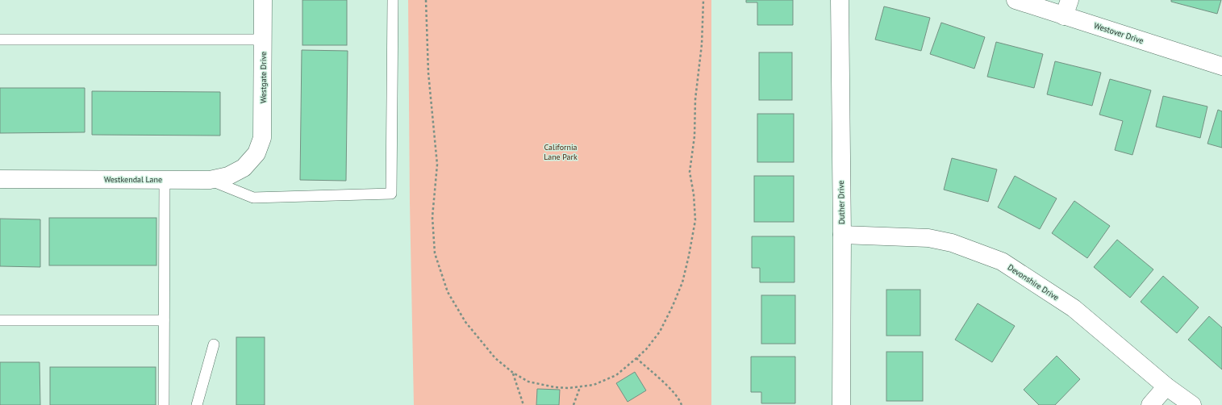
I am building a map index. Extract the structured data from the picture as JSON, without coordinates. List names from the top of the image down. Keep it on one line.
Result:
{"streets":{"street":["Westover Drive","Westgate Drive","Westkendal Lane","Duther Drive","Devonshire Drive"]},"crossings":[["Westgate Drive","Westkendal Lane"],["Duther Drive","Devonshire Drive"]],"parks":["California Lane Park"]}
